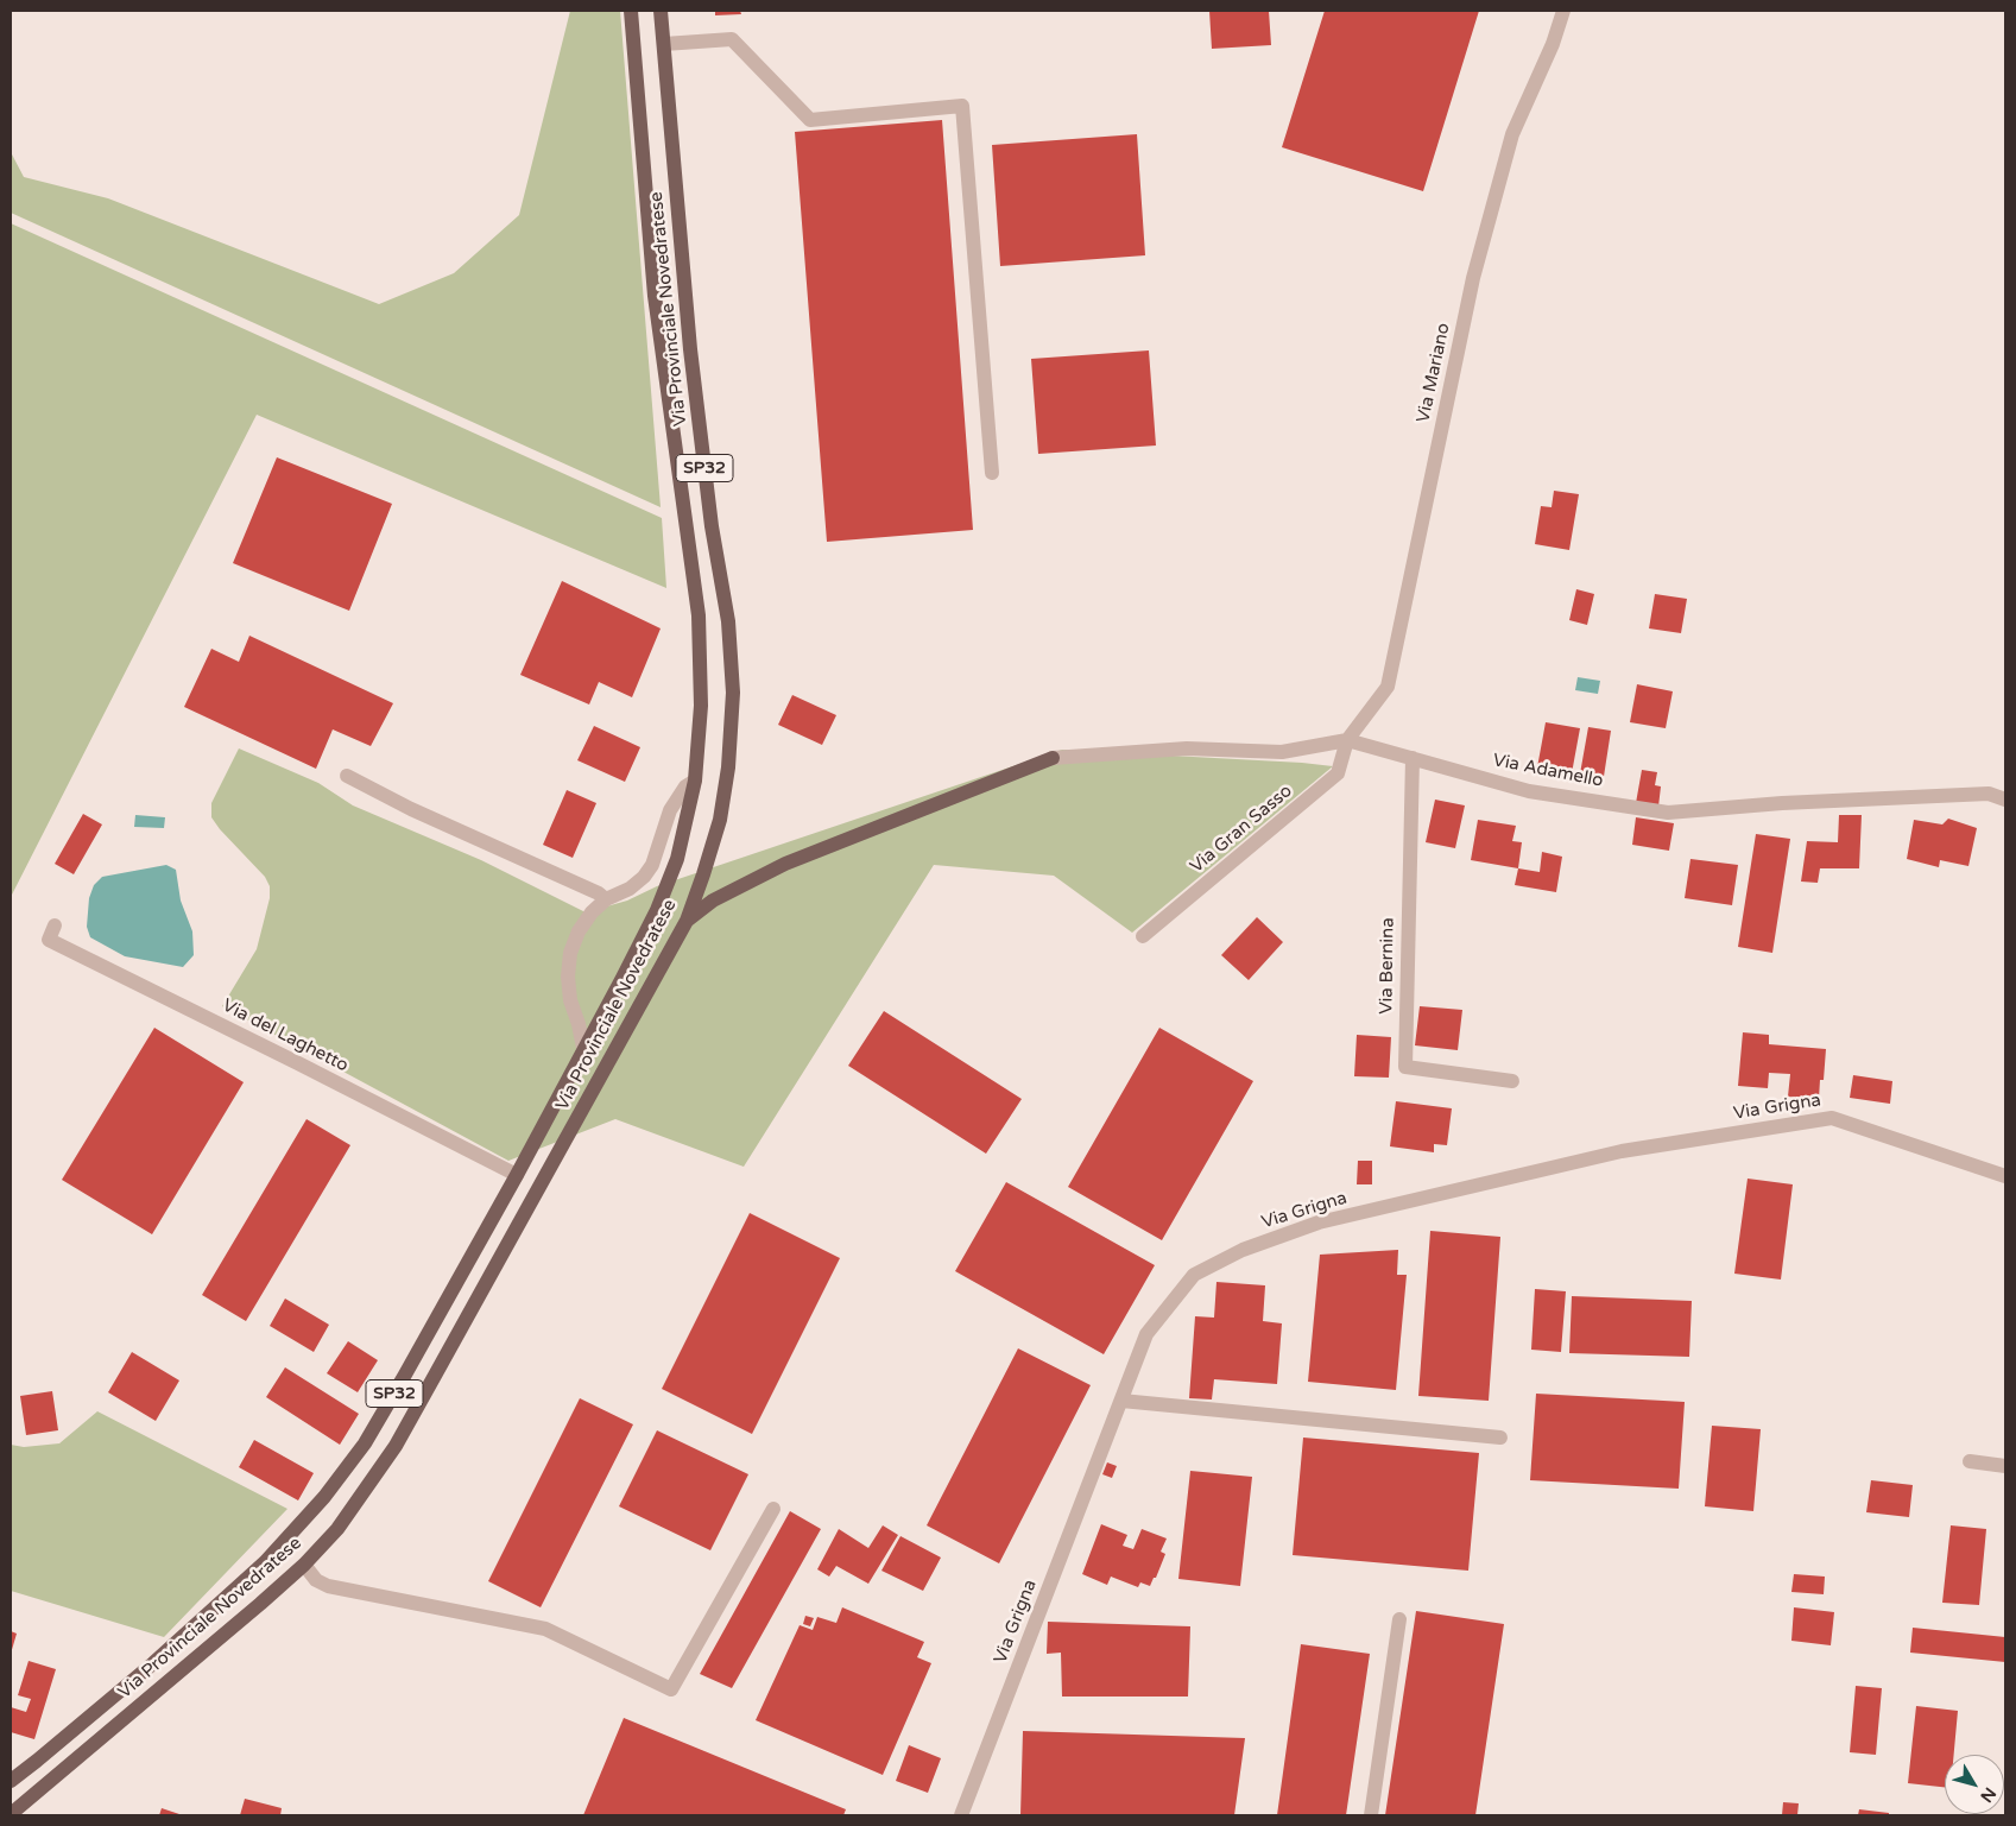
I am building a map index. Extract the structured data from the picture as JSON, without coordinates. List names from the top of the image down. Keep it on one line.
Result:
{"streets":{"main road":["Via Provinciale Novedratese","SP32"],"street":["Via Mariano","Via Adamello","Via Gran Sasso","Via Bernina","Via del Laghetto","Via Grigna"]},"crossings":[["Via Provinciale Novedratese","Via del Laghetto"],["Via Mariano","Via Adamello"],["Via Mariano","Via Gran Sasso"],["Via Adamello","Via Gran Sasso"],["Via Adamello","Via Bernina"]],"north":"bottom right"}
